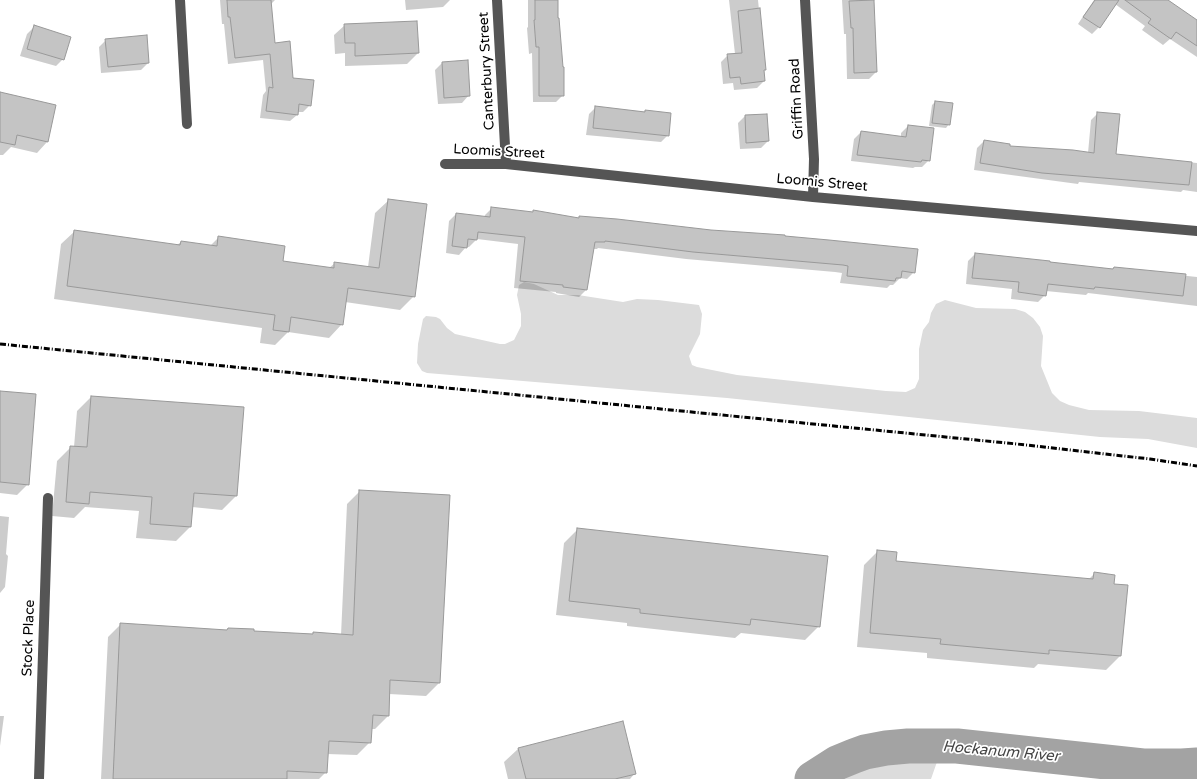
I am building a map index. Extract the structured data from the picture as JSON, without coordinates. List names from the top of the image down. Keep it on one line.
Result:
{"streets":{"street":["Canterbury Street","Griffin Road","Loomis Street","Stock Place"]},"crossings":[["Canterbury Street","Loomis Street"],["Griffin Road","Loomis Street"]],"water":["Hockanum River"]}
